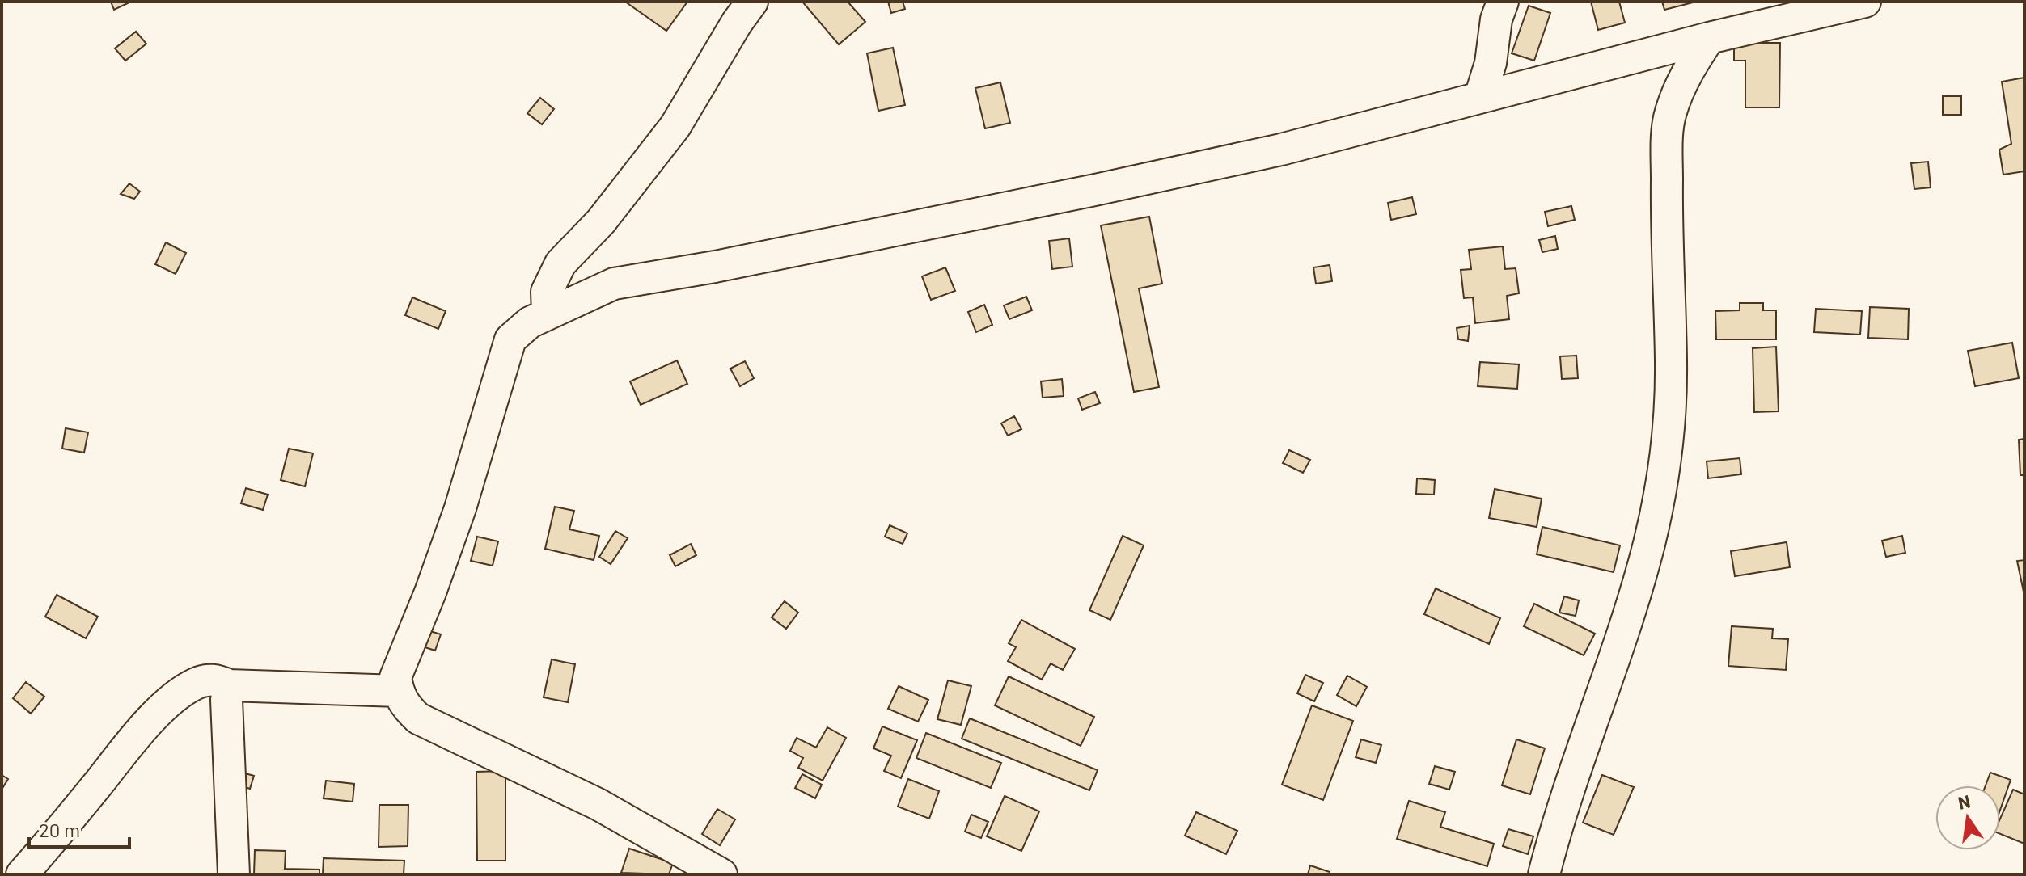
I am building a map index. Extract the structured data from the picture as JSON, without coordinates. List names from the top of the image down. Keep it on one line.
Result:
{"scale_bar":"20 m","north":"top"}
